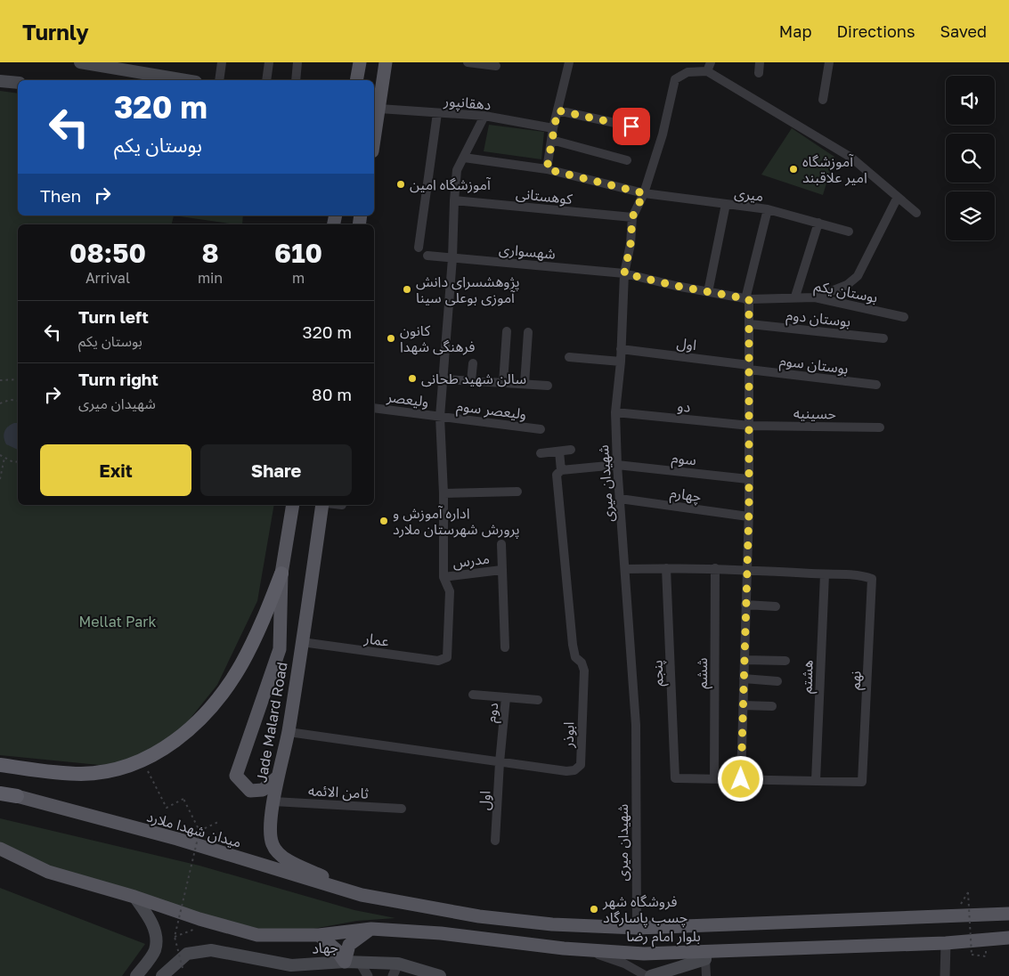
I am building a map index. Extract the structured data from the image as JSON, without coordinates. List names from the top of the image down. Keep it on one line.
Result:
{"streets":{"main road":["Jade Malard Road","میدان شهدا ملارد","بلوار امام رضا","جهاد"],"street":["دهقانپور","میری","کوهستانی","شهسواری","بوستان یکم","بوستان دوم","اول","بوستان سوم","ولیعصر","دو","ولیعصر سوم","حسینیه","سوم","شهیدان میری","چهارم","مدرس","عمار","پنجم","ششم","هشتم","نهم","دوم","ابوذر","ثامن الائمه"]},"crossings":[["میری","شهیدان میری"],["کوهستانی","شهیدان میری"],["شهسواری","بوستان یکم"],["شهسواری","شهیدان میری"],["بوستان یکم","شهیدان میری"],["اول","بوستان سوم"],["اول","شهیدان میری"],["اول","دوم"],["اول","ابوذر"],["ولیعصر","ولیعصر سوم"],["دو","حسینیه"],["دو","شهیدان میری"],["سوم","شهیدان میری"],["شهیدان میری","چهارم"],["شهیدان میری","بلوار امام رضا"],["مدرس","عمار"],["عمار","Jade Malard Road"],["پنجم","ششم"],["هشتم","نهم"],["دوم","ابوذر"],["Jade Malard Road","ابوذر"],["Jade Malard Road","ثامن الائمه"],["Jade Malard Road","میدان شهدا ملارد"],["Jade Malard Road","بلوار امام رضا"],["میدان شهدا ملارد","بلوار امام رضا"]],"parks":["Mellat Park"],"places":["آموزشگاه امیر علاقبند","آموزشگاه امین","پژوهشسرای دانش آموزی بوعلی سینا","کانون فرهنگی شهدا","سالن شهید طحانی","اداره آموزش و پرورش شهرستان ملارد","فروشگاه شهر چسب پاسارگاد"],"page":{"header":"Turnly","nav":["Map","Directions","Saved"],"turn":["320 m","بوستان یکم"],"then":"Then","eta":["08:50","Arrival","8","min","610","m"],"list":[{"name":"Turn left","note":"بوستان یکم","value":"320 m"},{"name":"Turn right","note":"شهیدان میری","value":"80 m"}],"buttons":["Exit","Share"]}}
